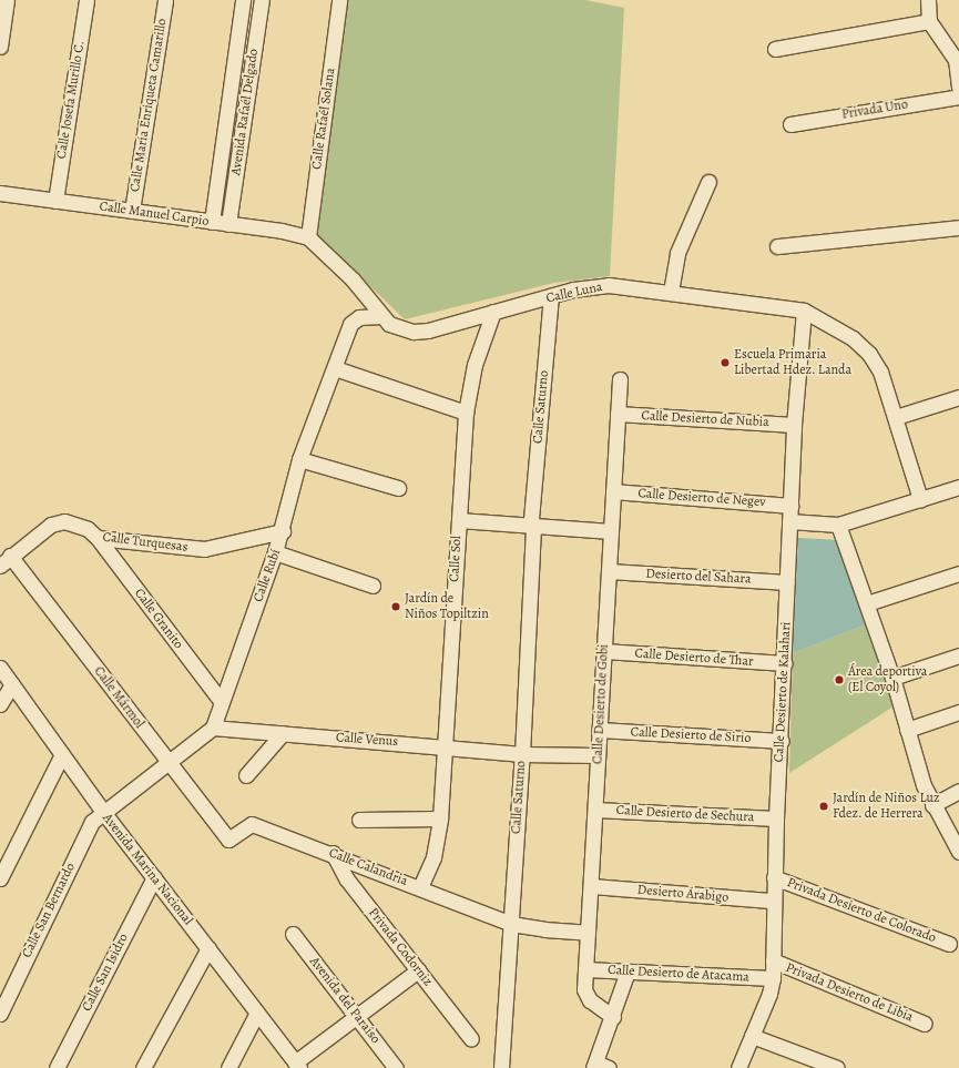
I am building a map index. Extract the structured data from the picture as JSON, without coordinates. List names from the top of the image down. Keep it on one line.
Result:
{"streets":{"street":["Calle Josefa Murillo C.","Calle María Enriqueta Camarillo","Privada Uno","Avenida Rafaél Delgado","Calle Rafaél Solana","Calle Manuel Carpio","Calle Luna","Calle Saturno","Calle Desierto de Nubia","Calle Desierto de Negev","Calle Turquesas","Calle Sol","Calle Rubí","Desierto del Sahara","Calle Granito","Calle Desierto de Thar","Calle Desierto de Kalahari","Calle Mármol","Calle Desierto de Gobi","Calle Desierto de Sirio","Calle Venus","Calle Desierto de Sechura","Calle Calandria","Avenida Marina Nacional","Desierto Árabigo","Calle San Bernardo","Privada Desierto de Colorado","Privada Codorniz","Calle San Isidro","Calle Desierto de Atacama","Privada Desierto de Libia","Avenida del Paraíso"]},"crossings":[["Calle Josefa Murillo C.","Calle Manuel Carpio"],["Calle María Enriqueta Camarillo","Calle Manuel Carpio"],["Avenida Rafaél Delgado","Calle Manuel Carpio"],["Calle Rafaél Solana","Calle Manuel Carpio"],["Calle Rafaél Solana","Calle Luna"],["Calle Manuel Carpio","Calle Luna"],["Calle Luna","Calle Saturno"],["Calle Luna","Calle Sol"],["Calle Luna","Calle Rubí"],["Calle Luna","Calle Desierto de Kalahari"],["Calle Saturno","Calle Venus"],["Calle Saturno","Calle Calandria"],["Calle Desierto de Nubia","Calle Desierto de Kalahari"],["Calle Desierto de Nubia","Calle Desierto de Gobi"],["Calle Desierto de Negev","Calle Desierto de Kalahari"],["Calle Desierto de Negev","Calle Desierto de Gobi"],["Calle Turquesas","Calle Rubí"],["Calle Turquesas","Calle Granito"],["Calle Turquesas","Calle Mármol"],["Calle Sol","Calle Venus"],["Calle Sol","Calle Calandria"],["Calle Rubí","Calle Granito"],["Calle Rubí","Calle Venus"],["Desierto del Sahara","Calle Desierto de Kalahari"],["Desierto del Sahara","Calle Desierto de Gobi"],["Calle Desierto de Thar","Calle Desierto de Kalahari"],["Calle Desierto de Thar","Calle Desierto de Gobi"],["Calle Desierto de Kalahari","Calle Desierto de Sirio"],["Calle Desierto de Kalahari","Calle Desierto de Sechura"],["Calle Desierto de Kalahari","Desierto Árabigo"],["Calle Desierto de Kalahari","Privada Desierto de Colorado"],["Calle Desierto de Kalahari","Calle Desierto de Atacama"],["Calle Desierto de Kalahari","Privada Desierto de Libia"],["Calle Mármol","Calle Calandria"],["Calle Desierto de Gobi","Calle Desierto de Sirio"],["Calle Desierto de Gobi","Calle Venus"],["Calle Desierto de Gobi","Calle Desierto de Sechura"],["Calle Desierto de Gobi","Calle Calandria"],["Calle Desierto de Gobi","Desierto Árabigo"],["Calle Desierto de Gobi","Calle Desierto de Atacama"],["Calle Calandria","Privada Codorniz"],["Avenida Marina Nacional","Calle San Bernardo"],["Avenida Marina Nacional","Calle San Isidro"]],"places":["Escuela Primaria Libertad Hdez. Landa","Jardín de Niños Topiltzin","Área deportiva (El Coyol)","Jardín de Niños Luz Fdez. de Herrera"]}
